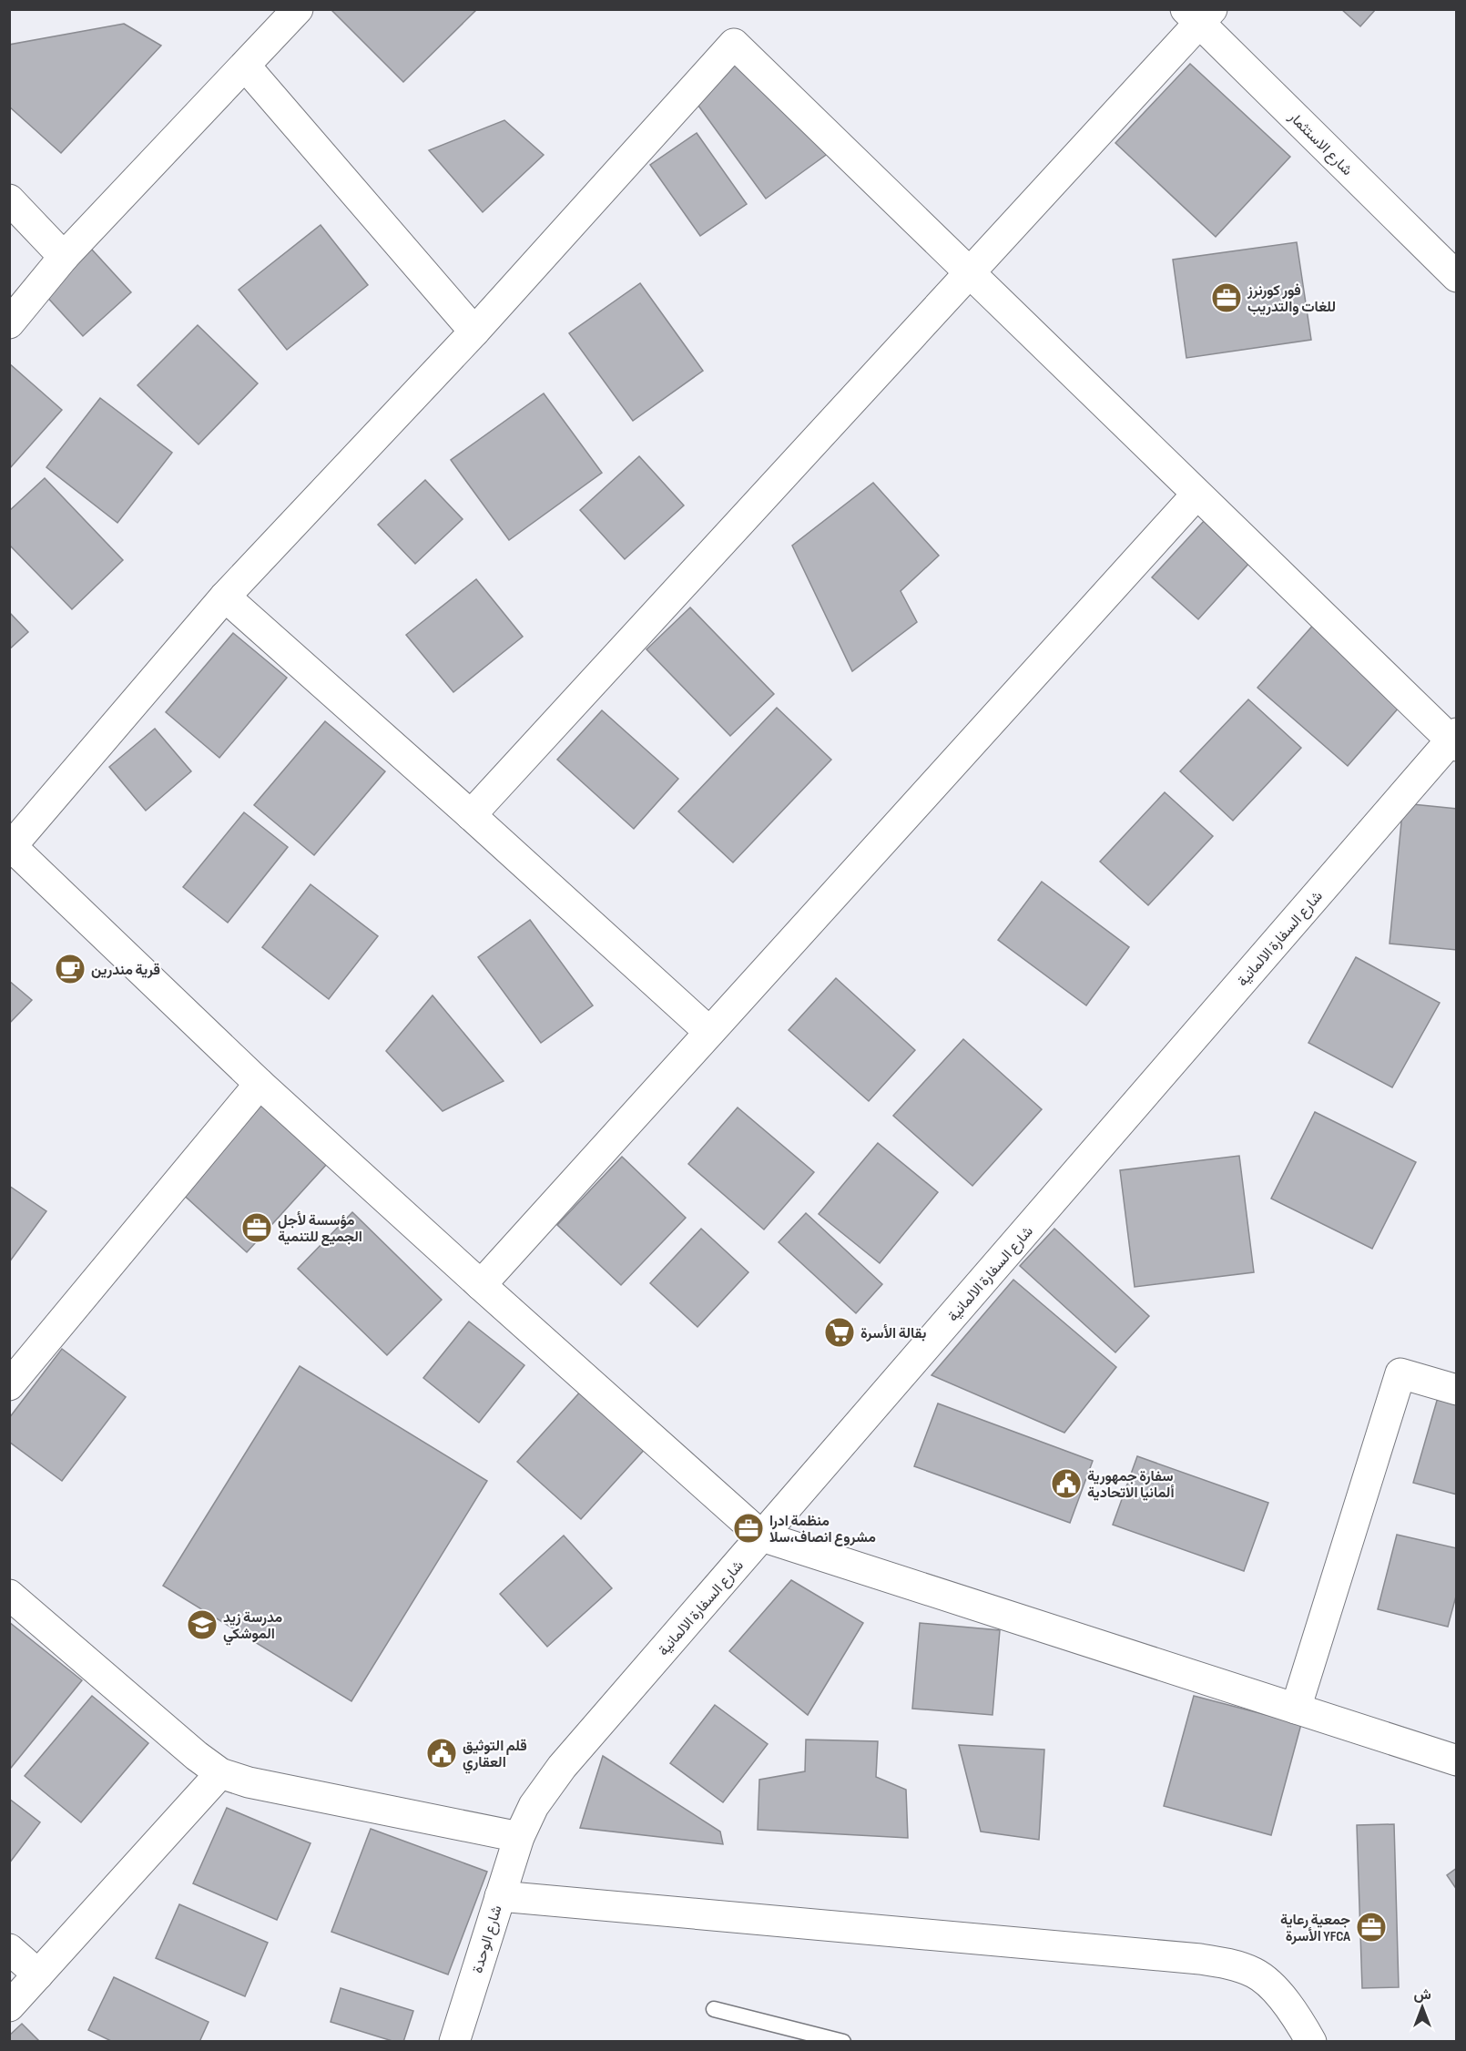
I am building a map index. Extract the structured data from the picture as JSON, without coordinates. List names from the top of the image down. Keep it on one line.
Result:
{"streets":{"street":["شارع الاستثمار","شارع السفارة الالمانية","شارع الوحدة"]},"crossings":[["شارع السفارة الالمانية","شارع الوحدة"]],"places":{"office":["فور كورنرز للغات والتدريب","مؤسسة لأجل الجميع للتنمية","منظمة ادرا مشروع انصاف،سلا","جمعية رعاية الأسرة YFCA"],"cafe":["قرية مندرين"],"supermarket":["بقالة الأسرة"],"public building":["سفارة جمهورية ألمانيا الاتحادية","قلم التوثيق العقاري"],"school or university":["مدرسة زيد الموشكي"]},"north":"top"}
